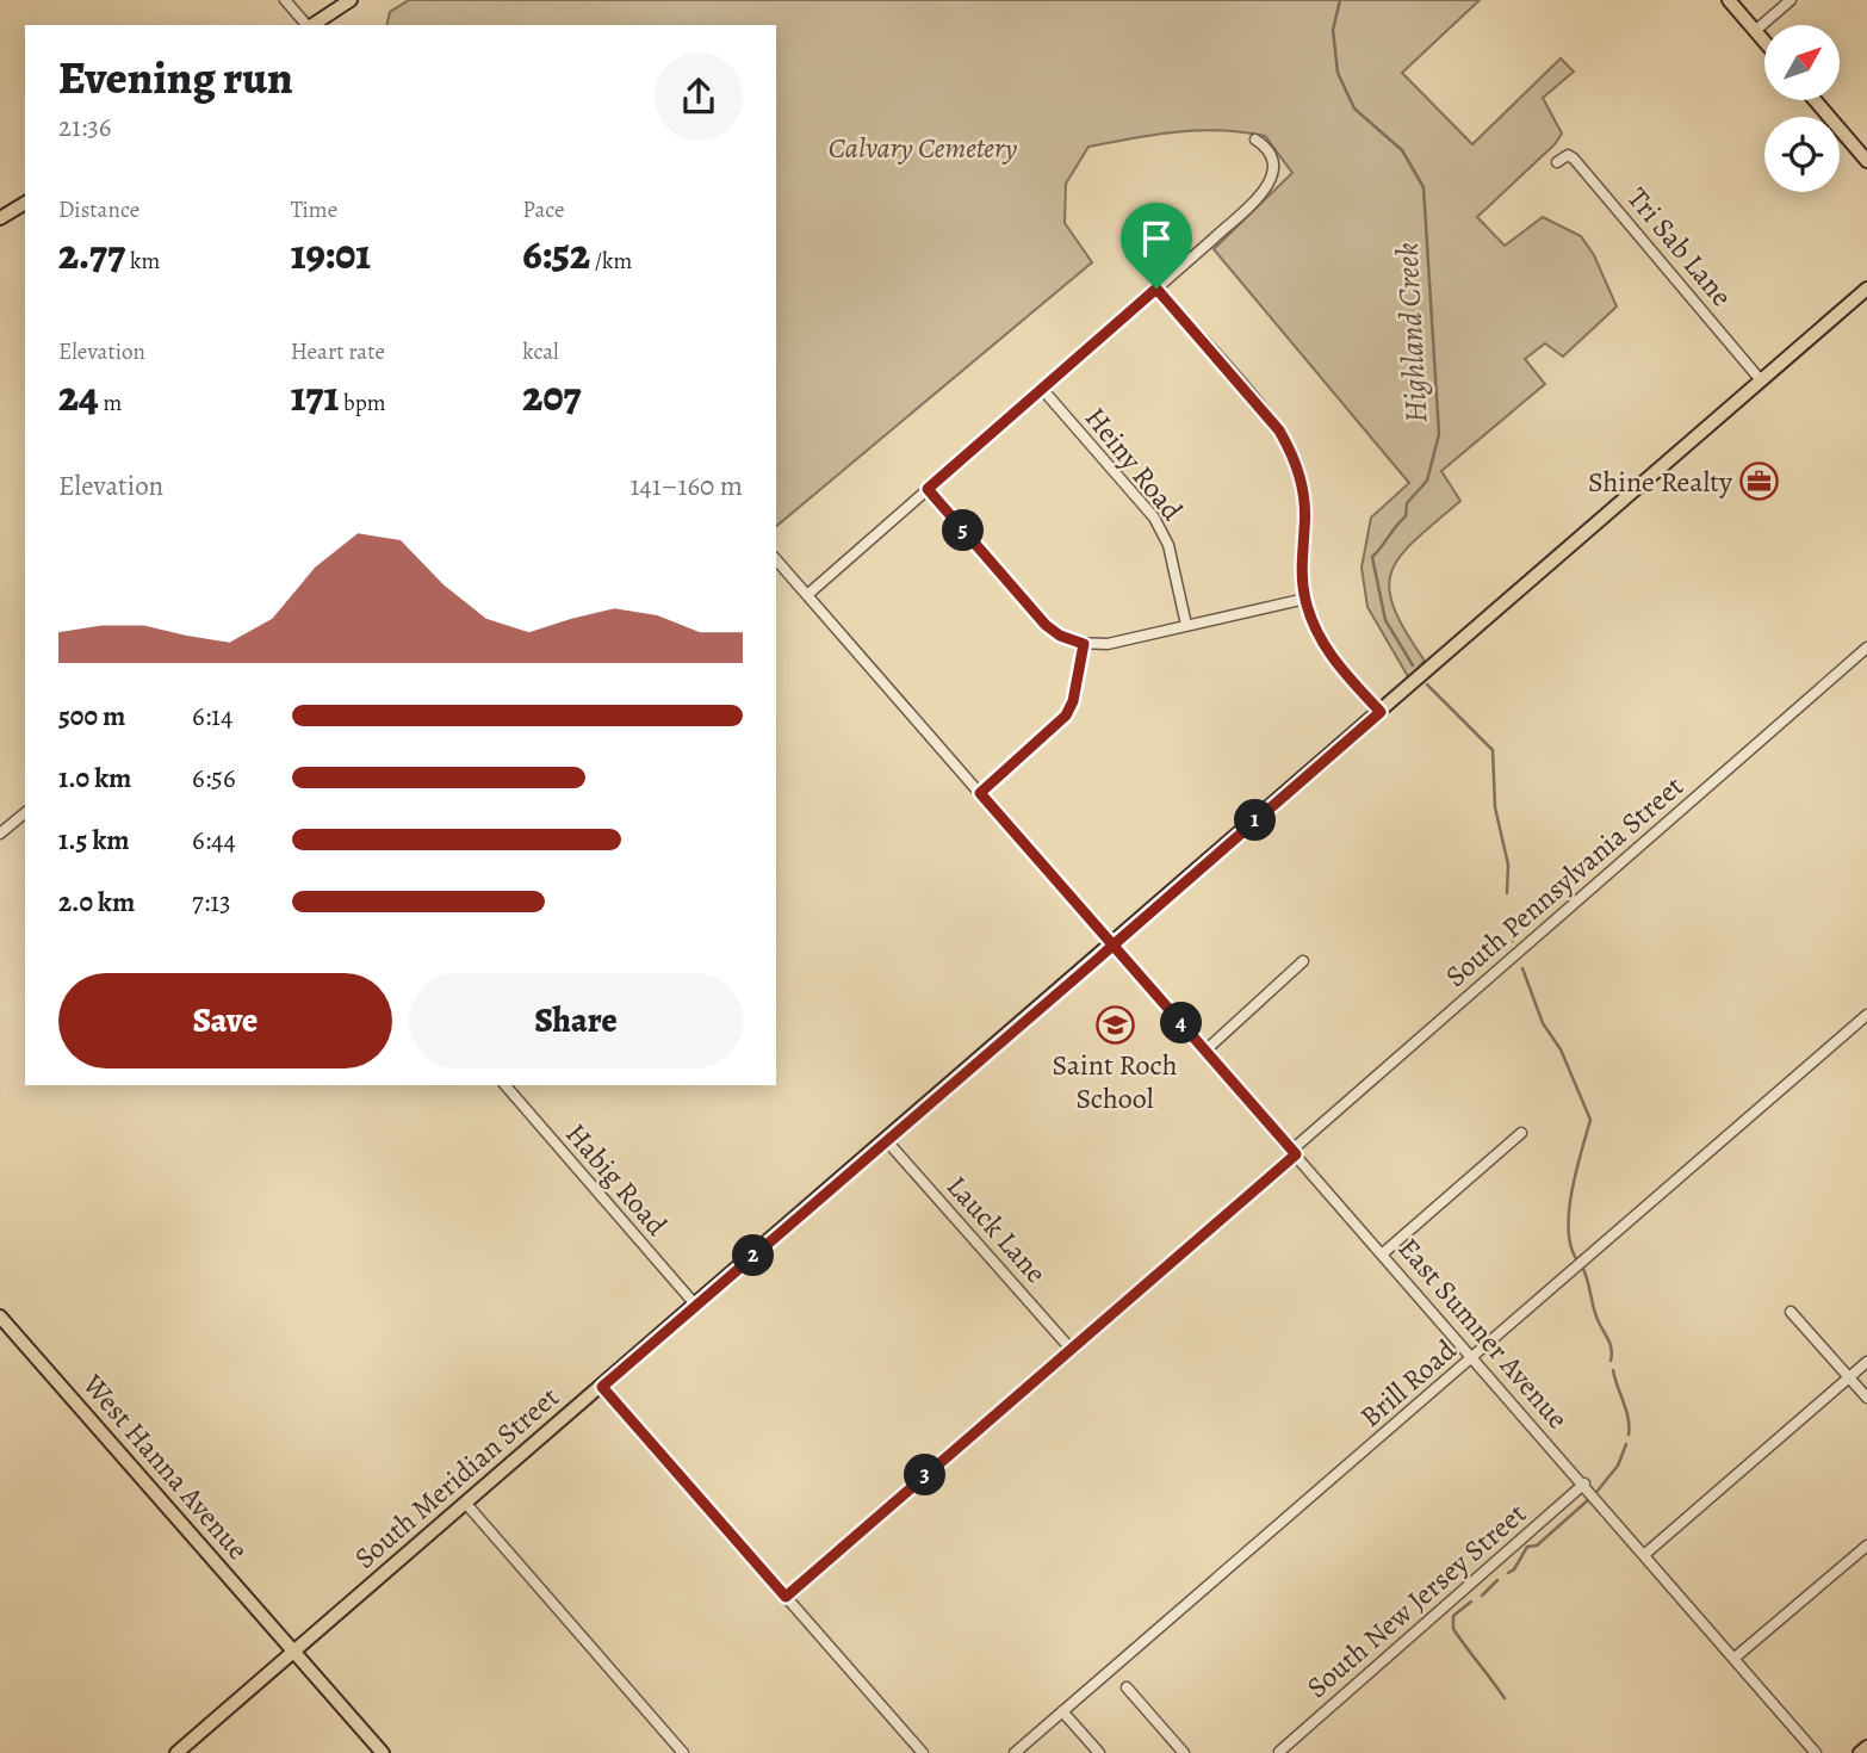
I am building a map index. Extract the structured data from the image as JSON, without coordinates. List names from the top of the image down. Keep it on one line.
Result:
{"streets":{"main road":["West Hanna Avenue","South Meridian Street"],"street":["Tri Sab Lane","Heiny Road","South Pennsylvania Street","Habig Road","Lauck Lane","East Sumner Avenue","Brill Road","South New Jersey Street"]},"crossings":[["Tri Sab Lane","South Meridian Street"],["South Pennsylvania Street","Lauck Lane"],["South Pennsylvania Street","East Sumner Avenue"],["Habig Road","South Meridian Street"],["Lauck Lane","South Meridian Street"],["East Sumner Avenue","Brill Road"],["East Sumner Avenue","South Meridian Street"],["East Sumner Avenue","South New Jersey Street"],["West Hanna Avenue","South Meridian Street"]],"water":["Highland Creek"],"parks":["Calvary Cemetery"],"places":{"office":["Shine Realty"],"school or university":["Saint Roch School"]},"north":"top right","page":{"heading":["Evening run","21:36"],"stats":[["Distance","2.77 km"],["Time","19:01"],["Pace","6:52 /km"],["Elevation","24 m"],["Heart rate","171 bpm"],["kcal","207"]],"chart":["Elevation","141–160 m"],"pins":["5","1","4","2","3"],"list":[{"name":"500 m","note":"6:14"},{"name":"1.0 km","note":"6:56"},{"name":"1.5 km","note":"6:44"},{"name":"2.0 km","note":"7:13"}],"buttons":["Save","Share"]}}
